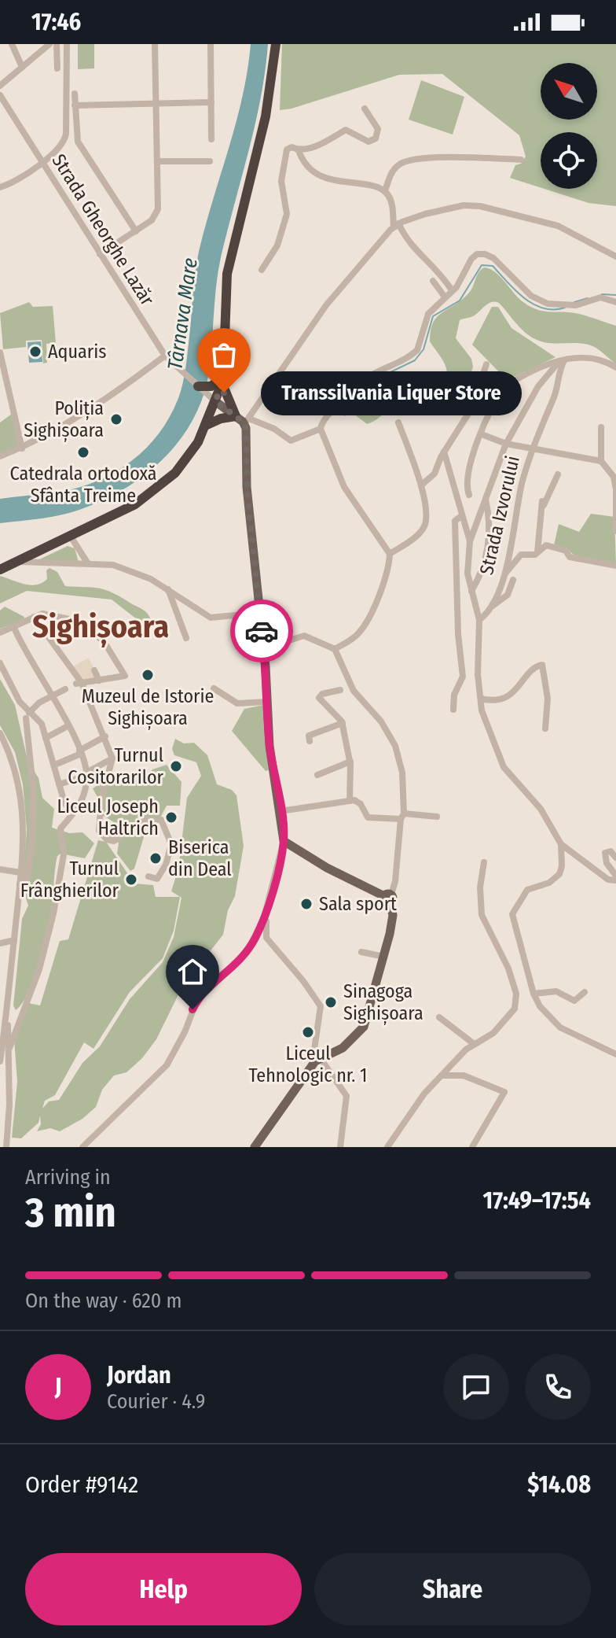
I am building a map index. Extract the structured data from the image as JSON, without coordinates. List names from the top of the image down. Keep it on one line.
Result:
{"streets":{"street":["Strada Gheorghe Lazăr","Strada Izvorului"]},"districts":["Sighișoara"],"water":["Târnava Mare"],"places":["Aquaris","Transsilvania Liquer Store","Poliția Sighișoara","Catedrala ortodoxă Sfânta Treime","Muzeul de Istorie Sighișoara","Turnul Cositorarilor","Liceul Joseph Haltrich","Biserica din Deal","Turnul Frânghierilor","Sala sport","Sinagoga Sighișoara","Liceul Tehnologic nr. 1"],"north":"top left","page":{"status":"17:46","bubble":"Transsilvania Liquer Store","heading":["3 min","Arriving in","17:49–17:54"],"panel":["Jordan","Courier · 4.9","Order #9142","$14.08"],"bar":"On the way · 620 m","round":"J","buttons":["Help","Share"]}}
